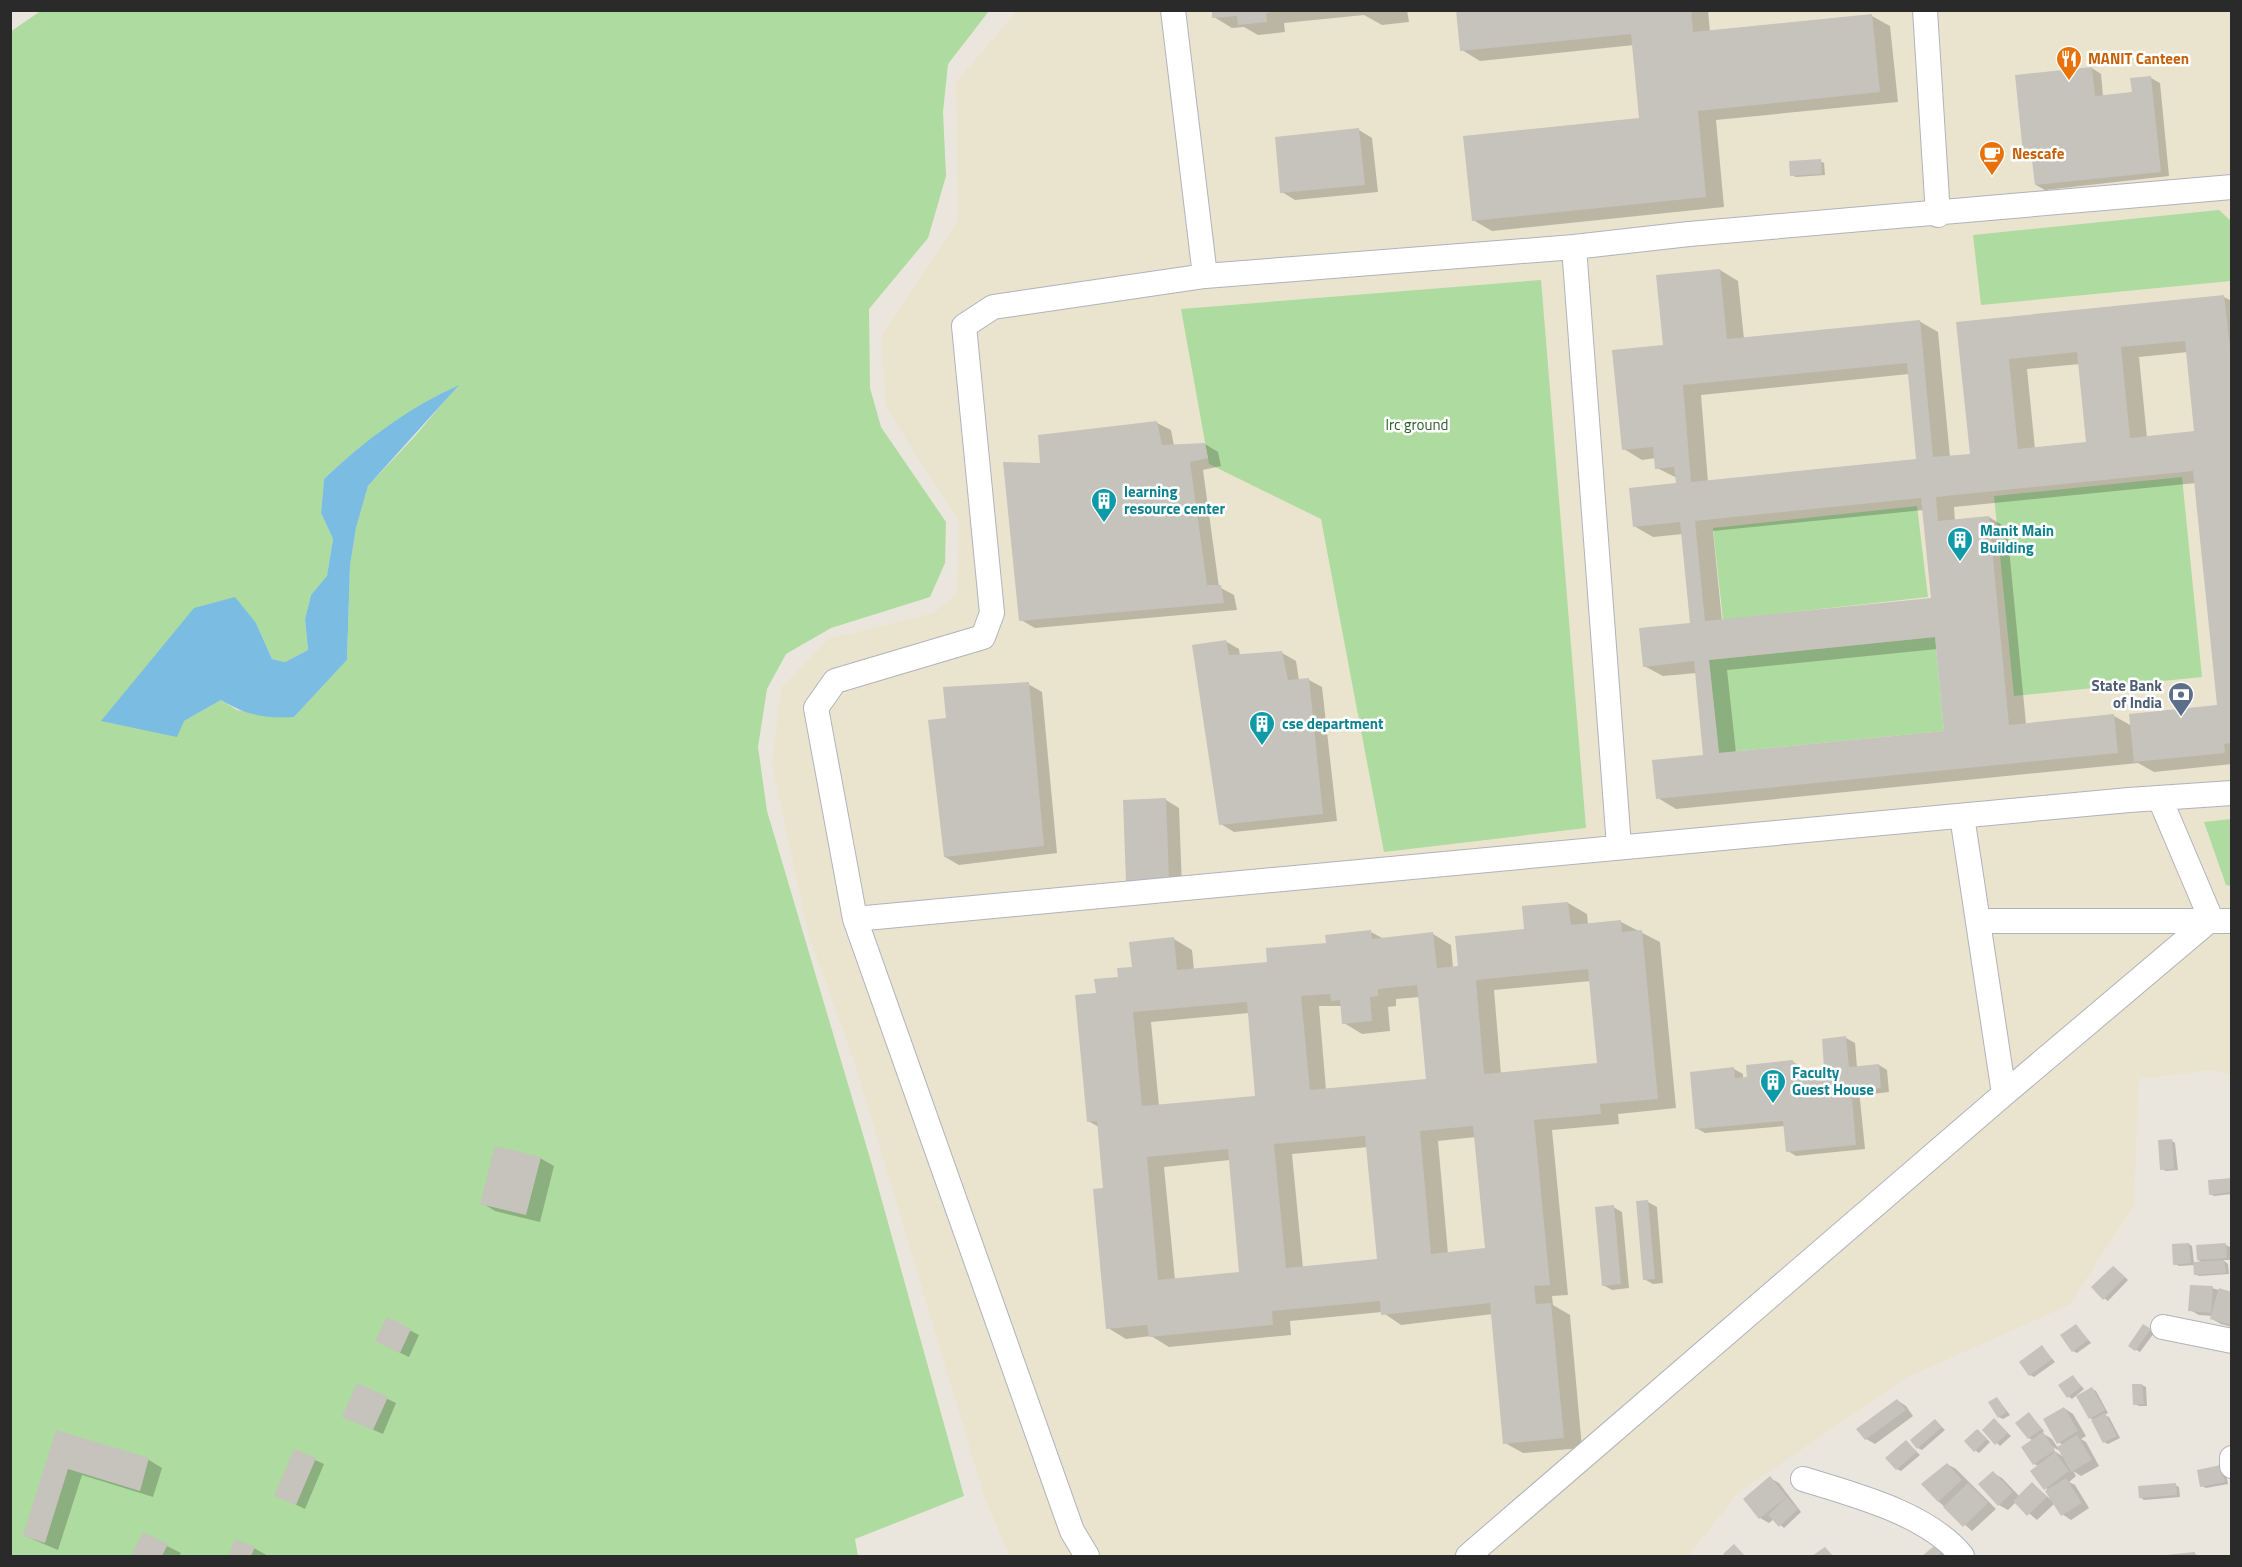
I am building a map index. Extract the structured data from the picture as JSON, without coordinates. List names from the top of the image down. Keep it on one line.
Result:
{"parks":["lrc ground"],"places":{"restaurant":["MANIT Canteen"],"cafe":["Nescafe"],"building":["learning resource center","Manit Main Building","cse department","Faculty Guest House"],"bank":["State Bank of India"]}}
